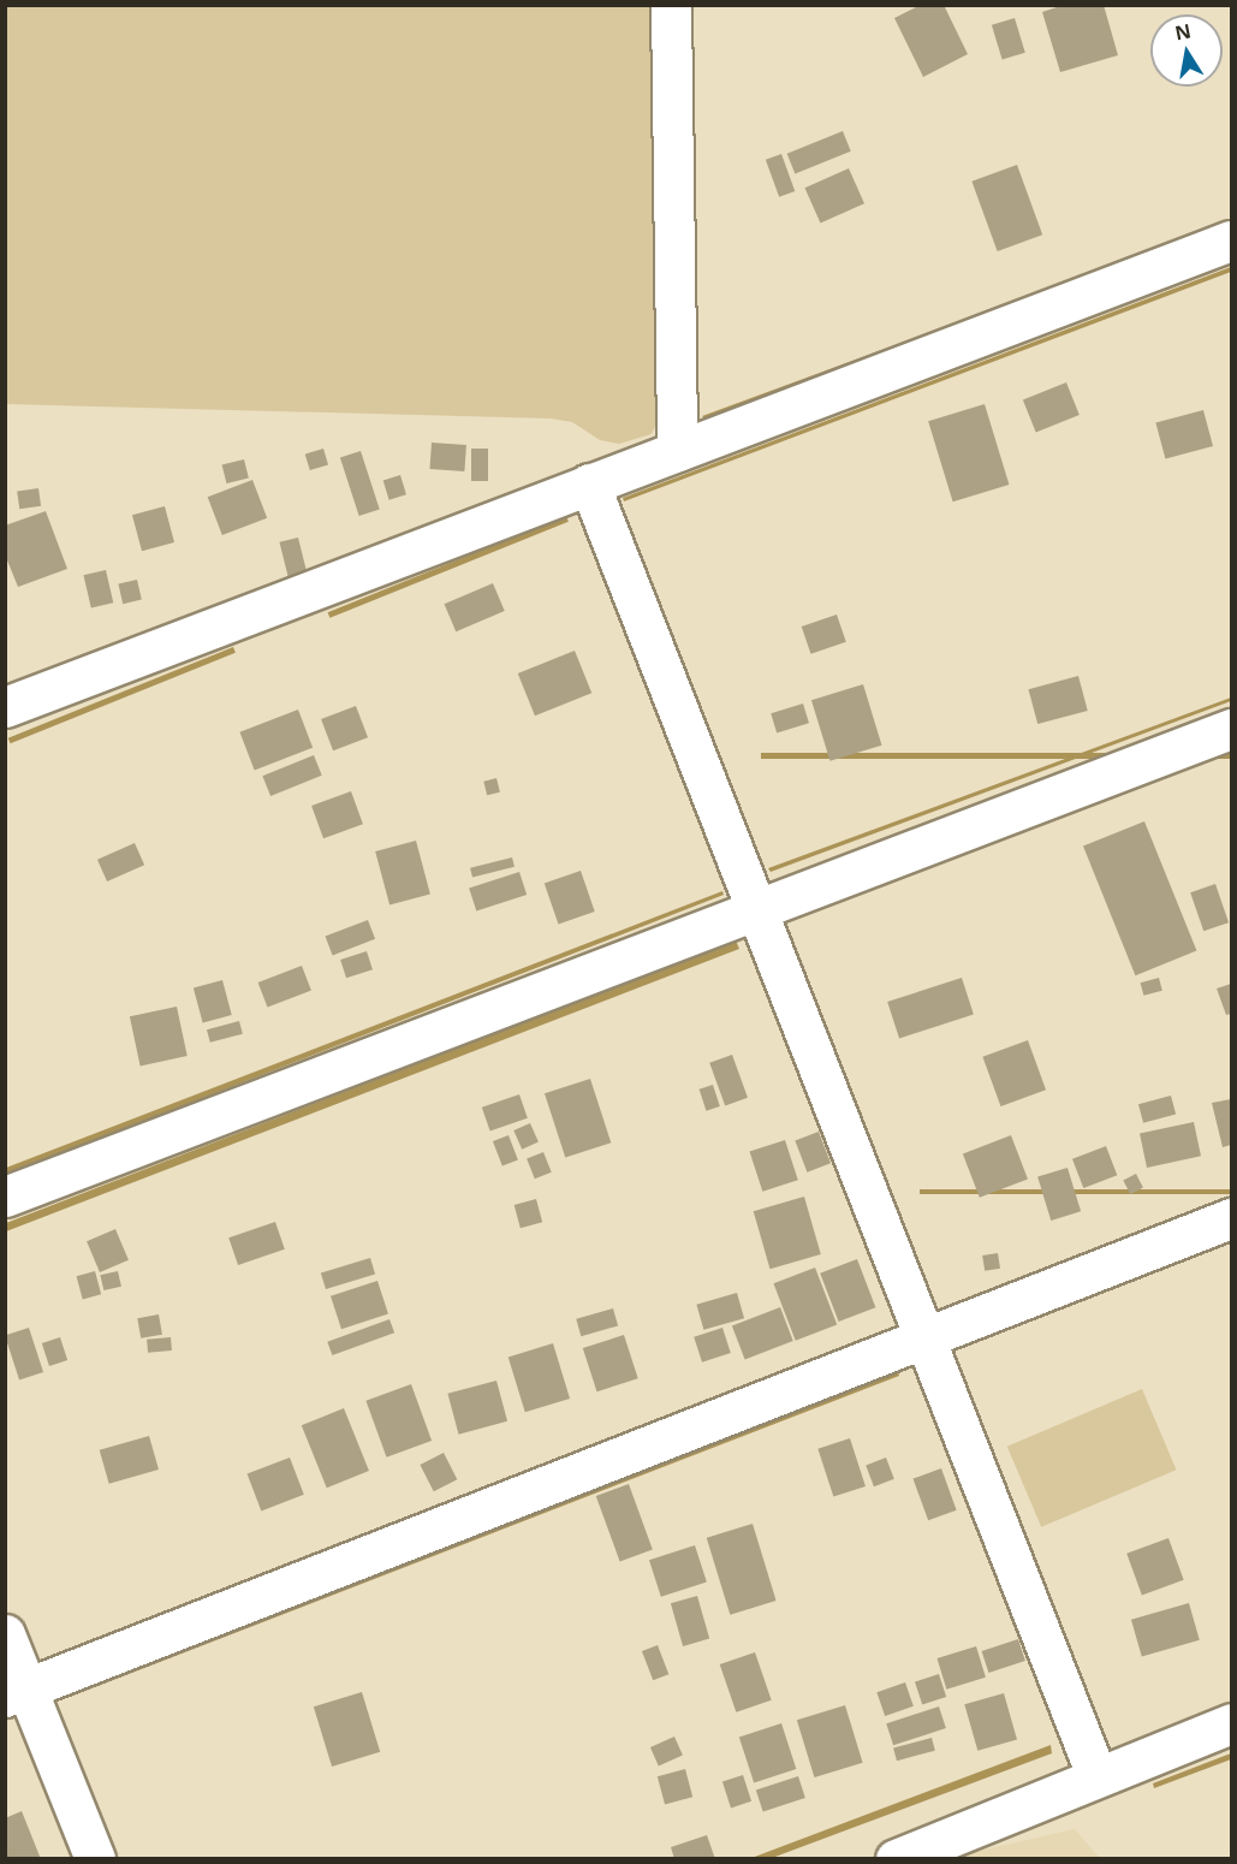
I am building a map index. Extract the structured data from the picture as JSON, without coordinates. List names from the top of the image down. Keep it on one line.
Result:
{"north":"top"}
